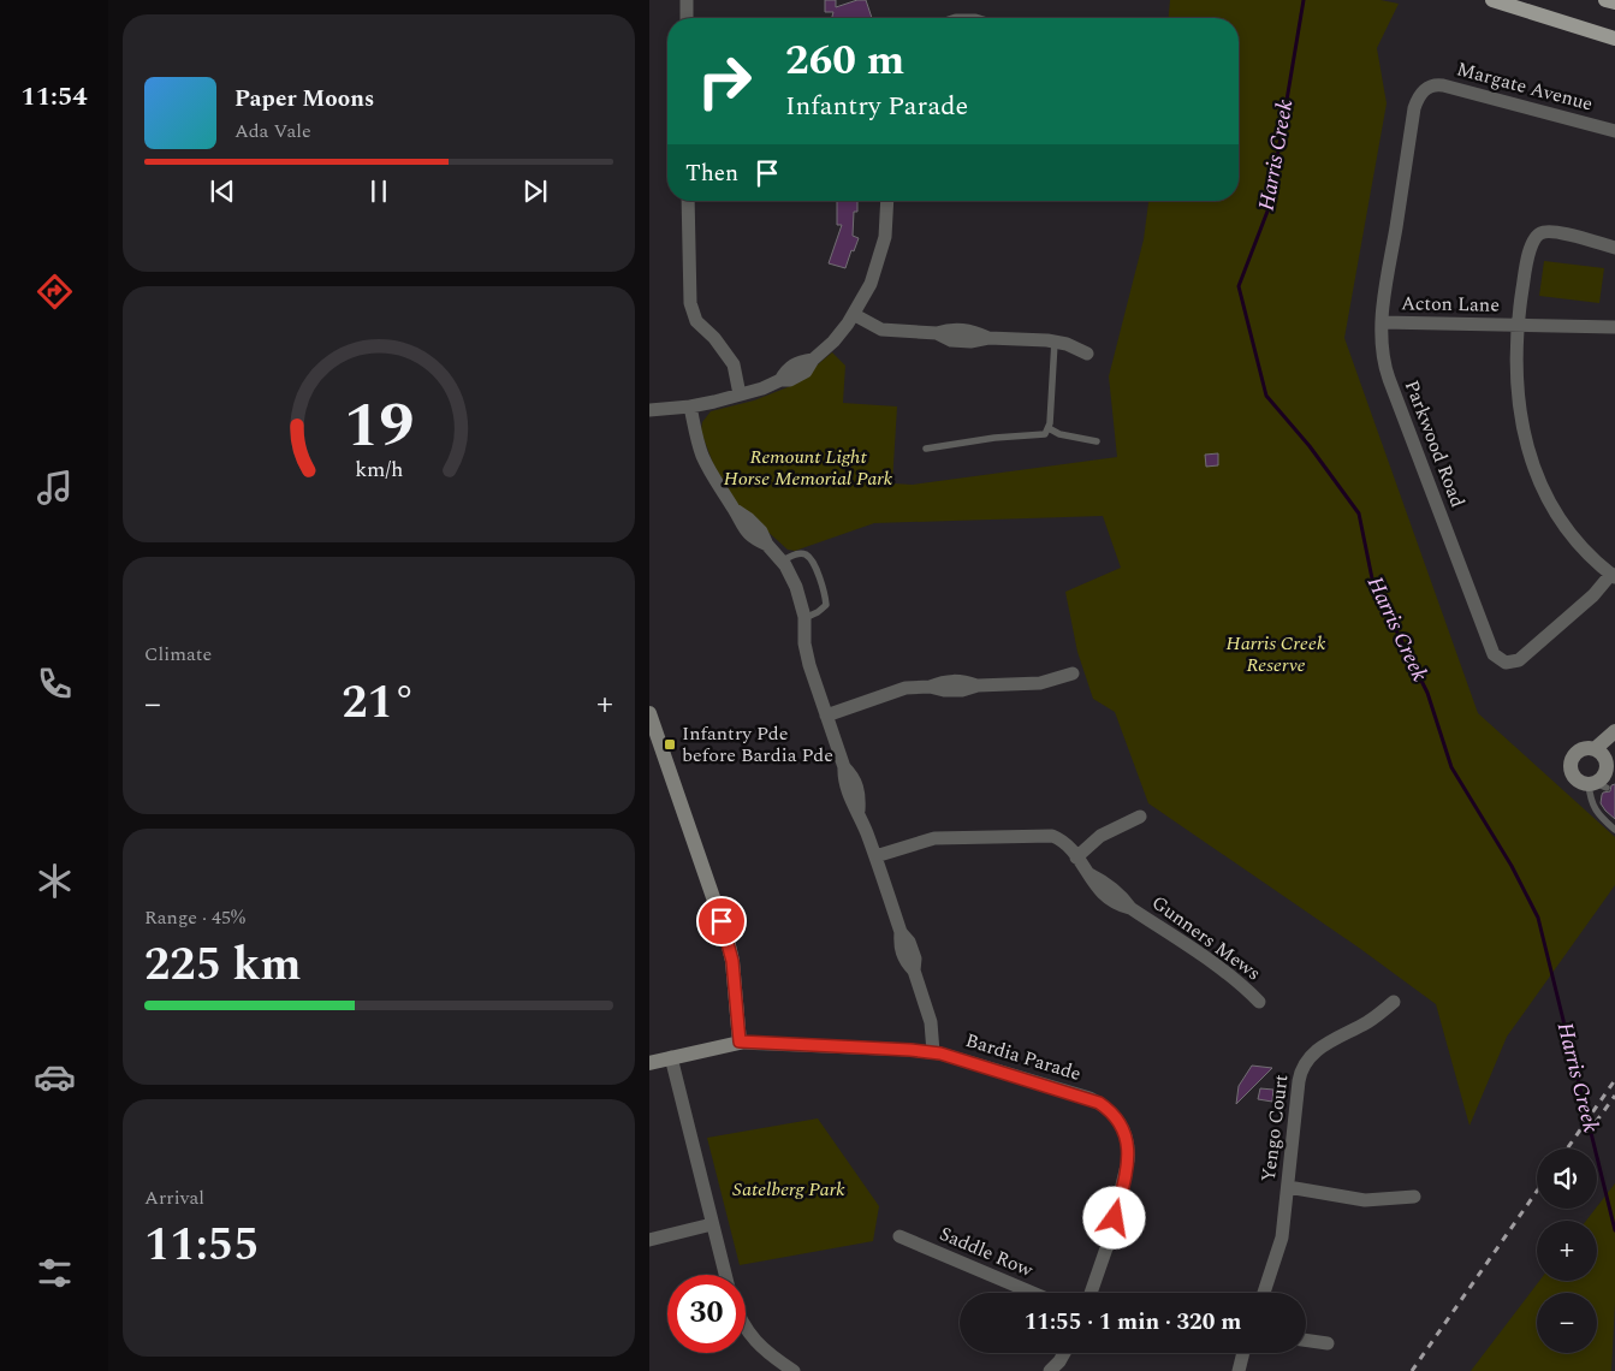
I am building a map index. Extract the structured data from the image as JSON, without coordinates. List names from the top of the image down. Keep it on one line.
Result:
{"streets":{"street":["Margate Avenue","Acton Lane","Parkwood Road","Gunners Mews","Bardia Parade","Yengo Court","Saddle Row"]},"crossings":[["Margate Avenue","Parkwood Road"],["Acton Lane","Parkwood Road"]],"water":["Harris Creek"],"parks":["Remount Light Horse Memorial Park","Harris Creek Reserve","Satelberg Park"],"places":{"transit":["Infantry Pde before Bardia Pde"]},"page":{"tabs":"11:54","turn":["260 m","Infantry Parade"],"song":["Paper Moons","Ada Vale"],"then":"Then","tile":["Climate",["Range · 45%","225 km"],["Arrival","11:55"]],"heat":["−","21°","+"],"map_buttons":["+","−"],"limit":"30","trip":"11:55 · 1 min · 320 m","gauge":["19","km/h"]}}
